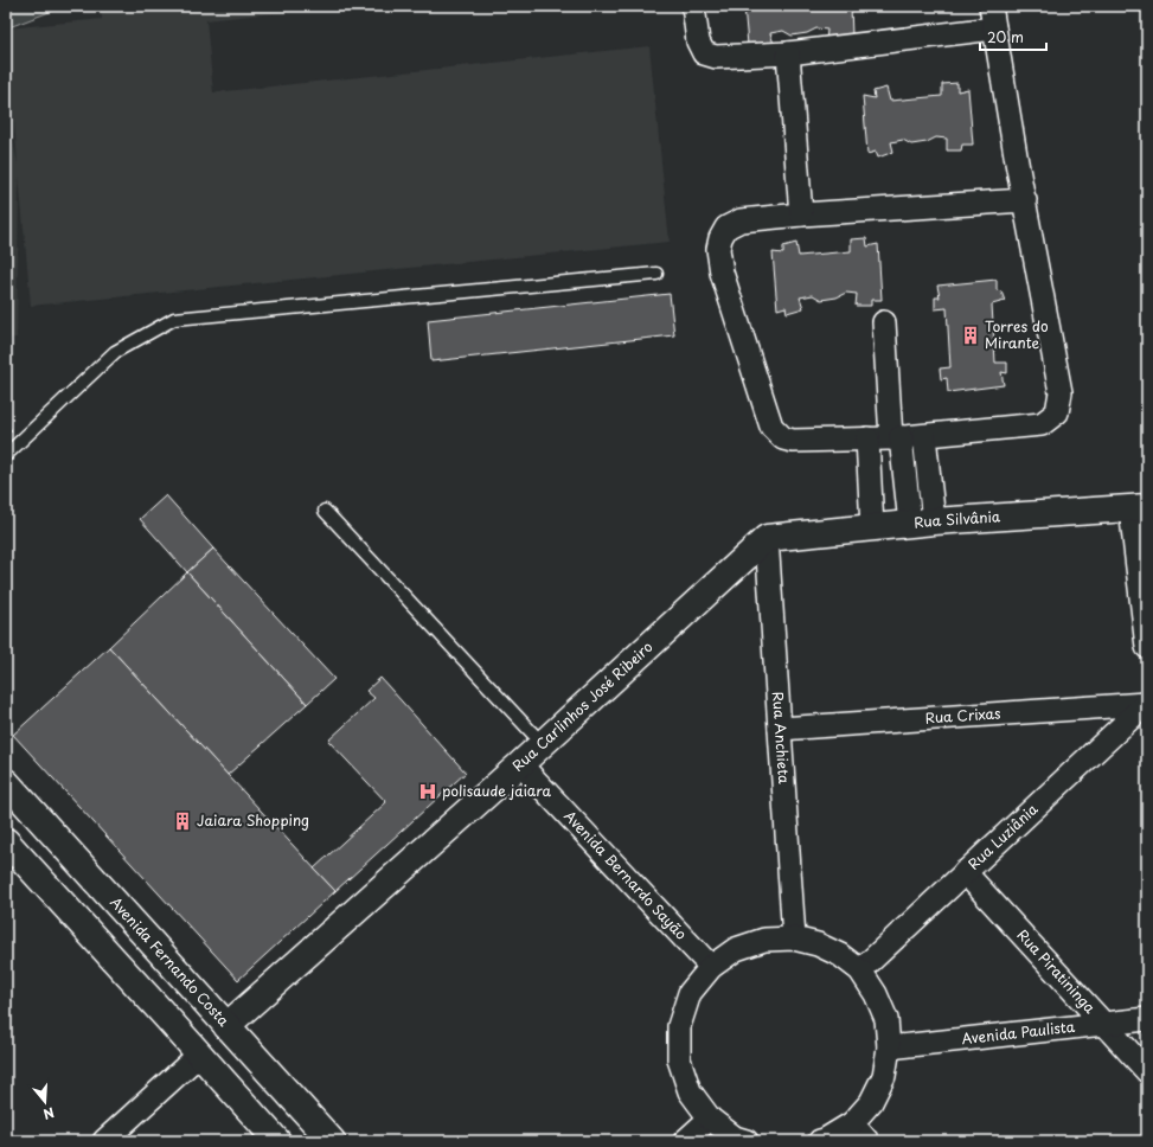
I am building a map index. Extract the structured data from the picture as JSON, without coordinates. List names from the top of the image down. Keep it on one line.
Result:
{"streets":{"street":["Rua Silvânia","Rua Carlinhos José Ribeiro","Rua Crixas","Rua Anchieta","Rua Luziânia","Avenida Bernardo Sayão","Avenida Fernando Costa","Rua Piratininga","Avenida Paulista"]},"crossings":[["Rua Silvânia","Rua Carlinhos José Ribeiro"],["Rua Silvânia","Rua Anchieta"],["Rua Carlinhos José Ribeiro","Rua Anchieta"],["Rua Carlinhos José Ribeiro","Avenida Bernardo Sayão"],["Rua Carlinhos José Ribeiro","Avenida Fernando Costa"],["Rua Crixas","Rua Anchieta"],["Rua Crixas","Rua Luziânia"],["Rua Luziânia","Rua Piratininga"],["Rua Piratininga","Avenida Paulista"]],"places":{"building":["Torres do Mirante","Jaiara Shopping"],"hospital":["polisaude jaiara"]},"scale_bar":"20 m","north":"bottom"}
